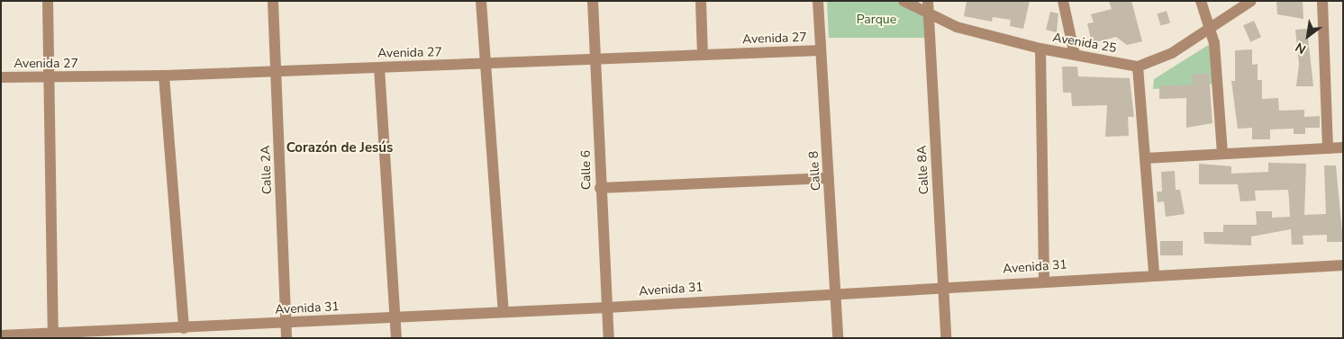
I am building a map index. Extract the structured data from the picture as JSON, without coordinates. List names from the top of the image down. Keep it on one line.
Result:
{"streets":{"street":["Avenida 27","Avenida 25","Calle 2A","Calle 6","Calle 8A","Calle 8","Avenida 31"]},"crossings":[["Avenida 27","Calle 2A"],["Avenida 27","Calle 6"],["Avenida 27","Calle 8"],["Avenida 25","Calle 8A"],["Calle 2A","Avenida 31"],["Calle 6","Avenida 31"],["Calle 8A","Avenida 31"],["Calle 8","Avenida 31"]],"districts":["Corazón de Jesús"],"parks":["Parque"],"north":"bottom left"}
